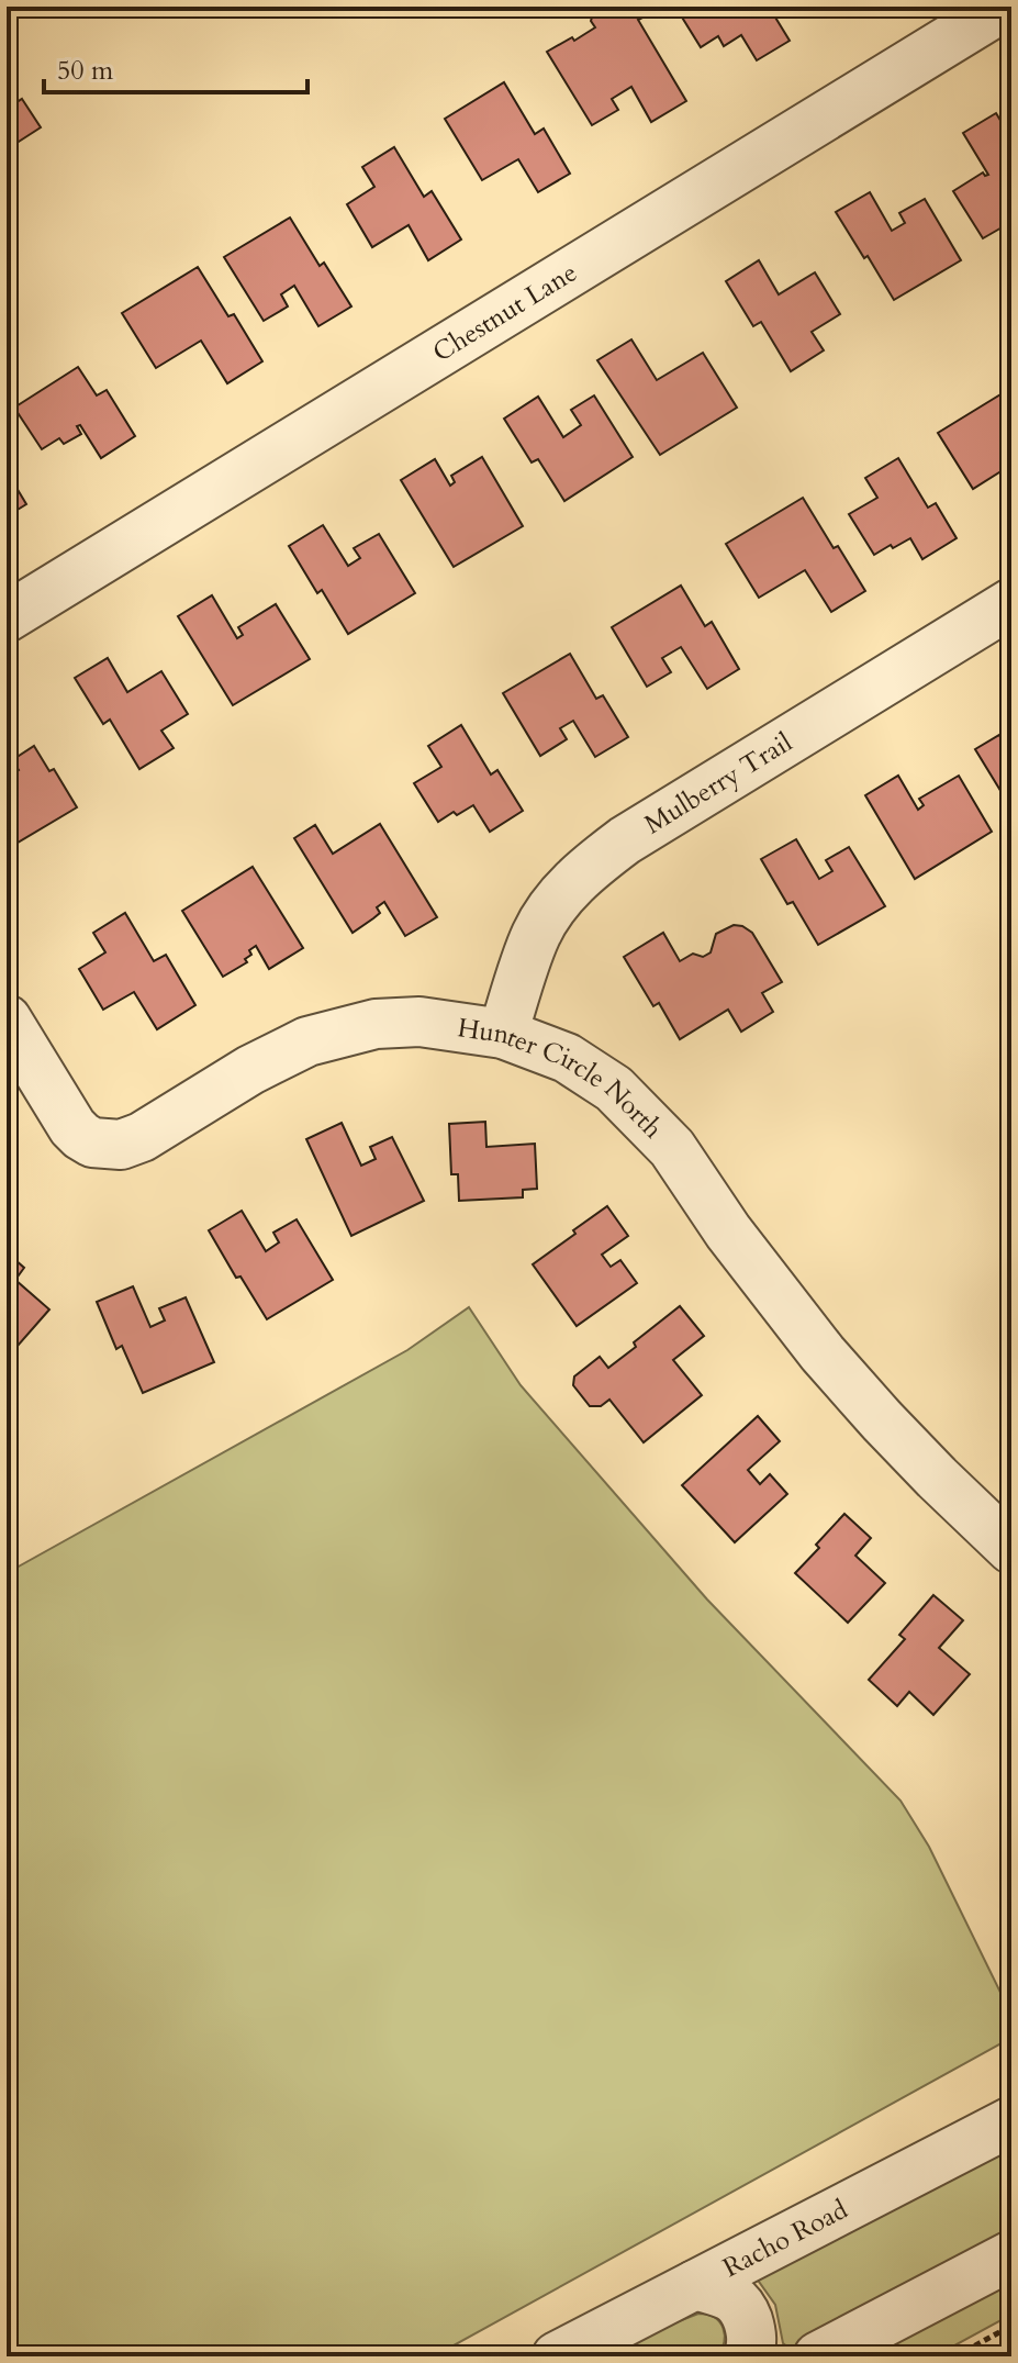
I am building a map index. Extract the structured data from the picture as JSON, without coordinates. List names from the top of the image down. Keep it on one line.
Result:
{"streets":{"street":["Chestnut Lane","Mulberry Trail","Hunter Circle North","Racho Road"]},"crossings":[["Mulberry Trail","Hunter Circle North"]],"scale_bar":"50 m"}
